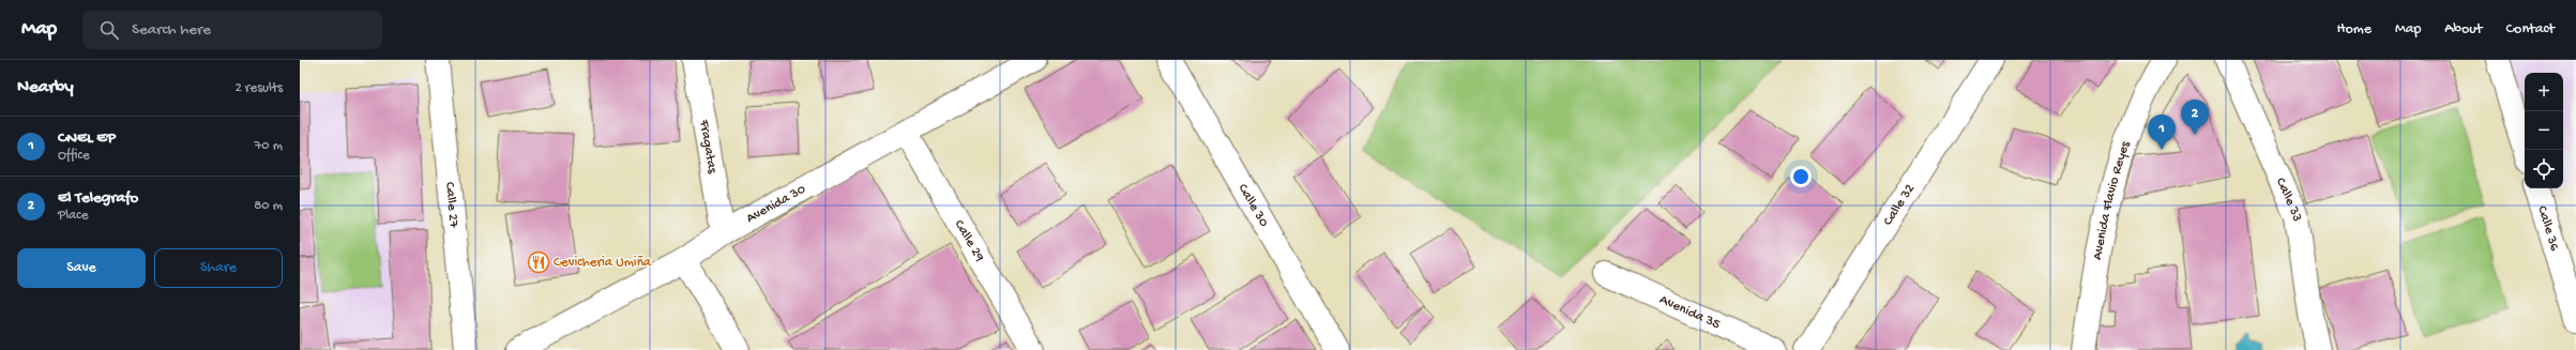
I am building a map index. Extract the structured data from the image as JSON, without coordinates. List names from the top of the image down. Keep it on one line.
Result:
{"streets":{"street":["Fragatas","Calle 33","Avenida Flavio Reyes","Avenida 30","Calle 27","Calle 30","Calle 32","Calle 36","Calle 29","Avenida 35"]},"crossings":[["Fragatas","Avenida 30"],["Avenida 30","Calle 29"]],"places":{"restaurant":["Cevicheria Umiña"]},"page":{"header":"Map","search":"Search here","nav":["Home","Map","About","Contact"],"heading":["Nearby","2 results"],"map_buttons":["+","−"],"pins":["2","1"],"list":[{"mark":"1","name":"CNEL EP","note":"Office","value":"70 m"},{"mark":"2","name":"El Telegrafo","note":"Place","value":"80 m"}],"buttons":["Save","Share"]}}
